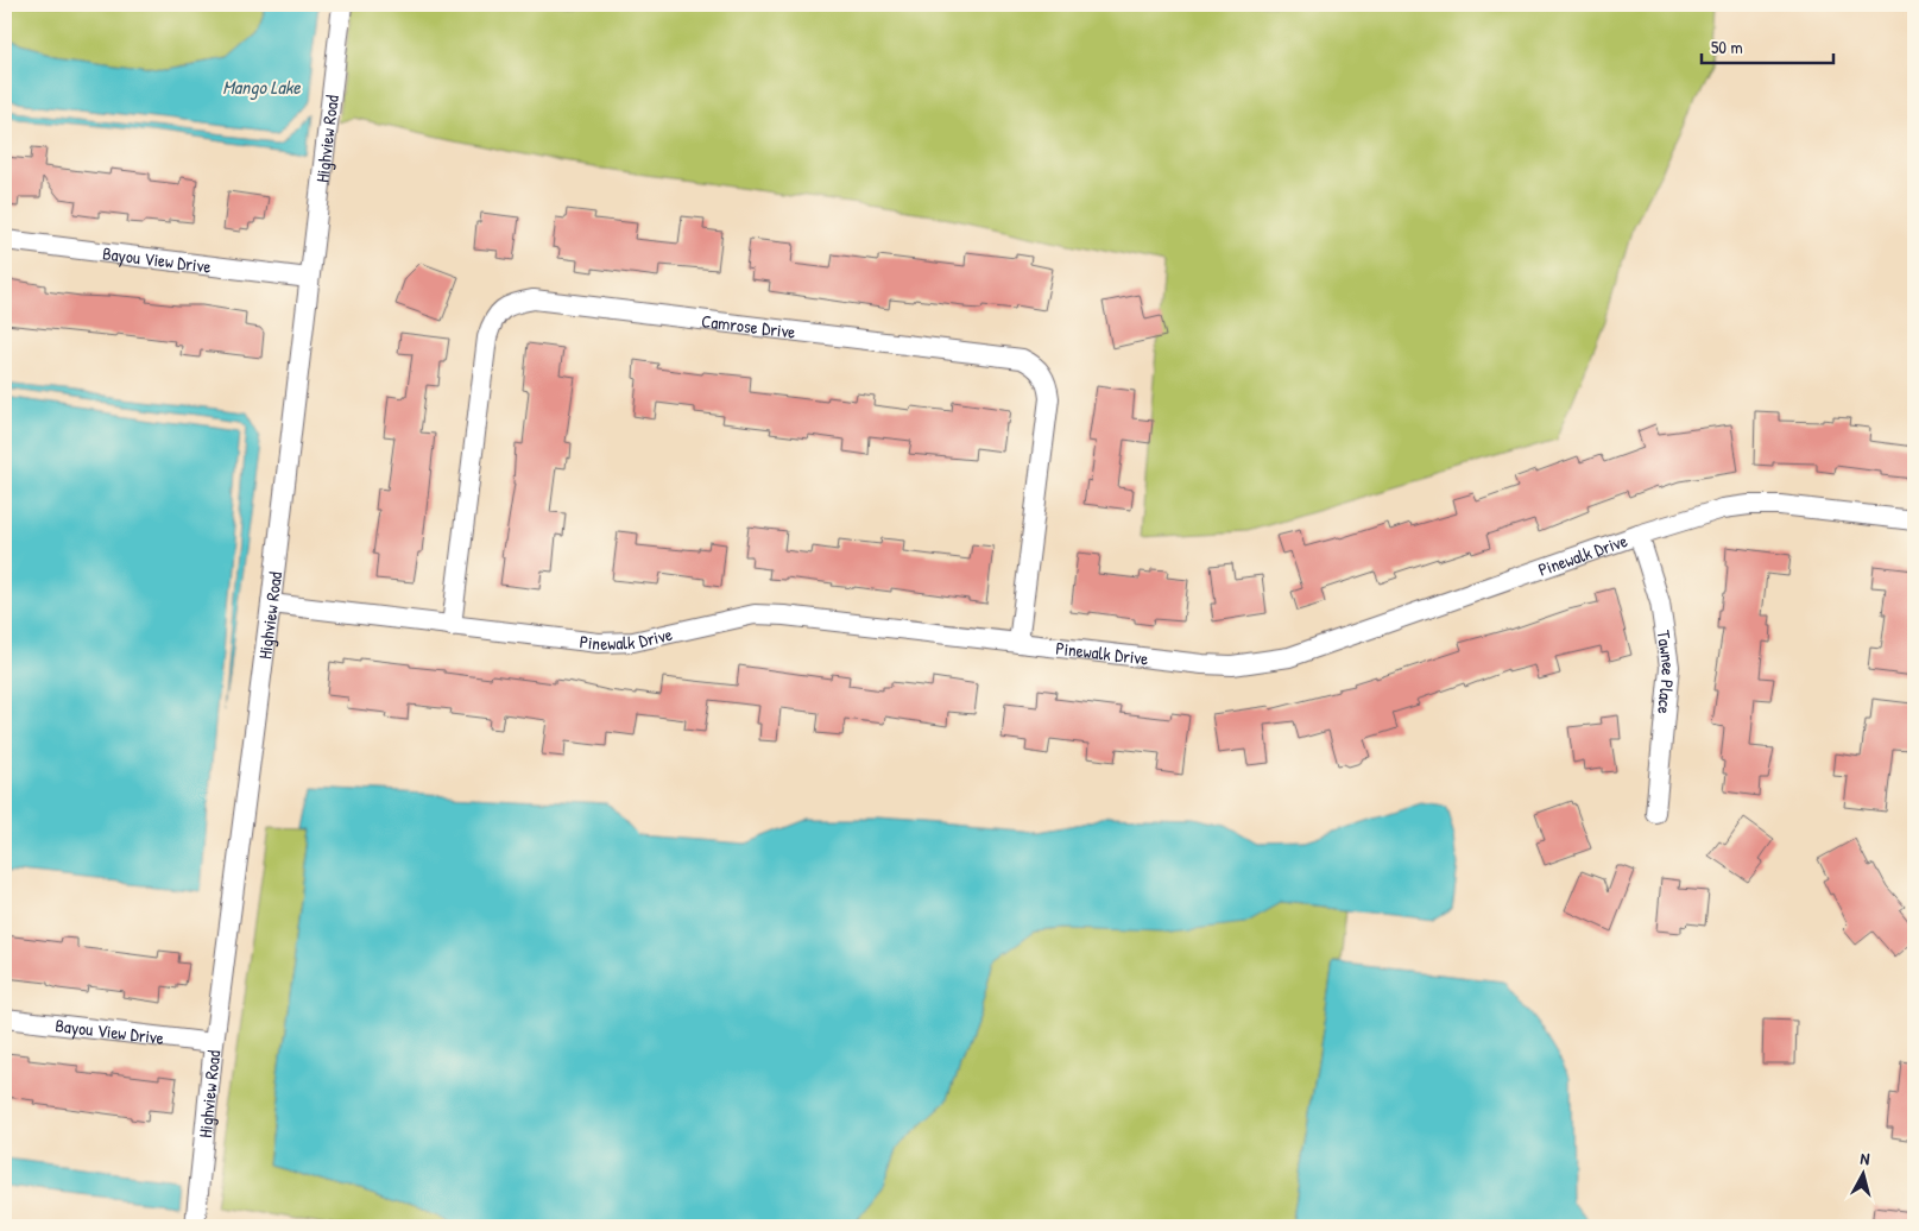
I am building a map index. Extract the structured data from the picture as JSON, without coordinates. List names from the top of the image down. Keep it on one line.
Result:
{"streets":{"street":["Highview Road","Bayou View Drive","Camrose Drive","Pinewalk Drive","Tawnee Place"]},"crossings":[["Highview Road","Bayou View Drive"],["Highview Road","Pinewalk Drive"],["Camrose Drive","Pinewalk Drive"],["Pinewalk Drive","Tawnee Place"]],"water":["Mango Lake"],"scale_bar":"50 m","north":"top"}
